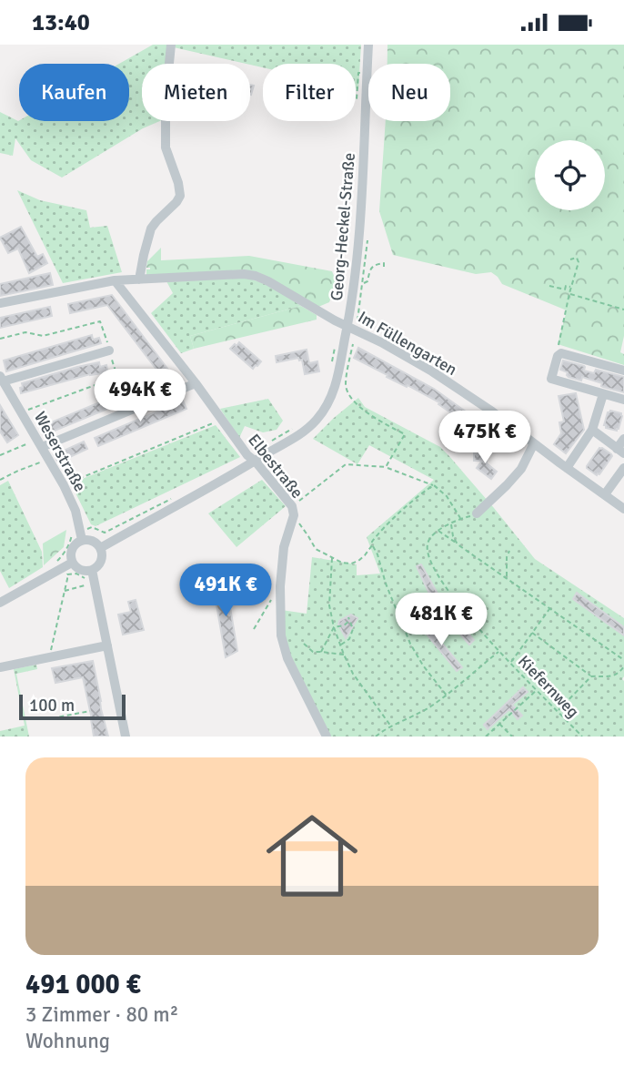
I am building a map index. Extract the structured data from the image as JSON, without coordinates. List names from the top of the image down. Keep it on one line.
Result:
{"streets":{"street":["Georg-Heckel-Straße","Im Füllengarten","Weserstraße","Elbestraße"],"path":["Kiefernweg"]},"crossings":[["Georg-Heckel-Straße","Im Füllengarten"],["Georg-Heckel-Straße","Weserstraße"],["Georg-Heckel-Straße","Elbestraße"],["Im Füllengarten","Elbestraße"]],"scale_bar":"100 m","page":{"status":"13:40","chip":["Kaufen","Mieten","Filter","Neu"],"price":["494K €","475K €","491K €","481K €"],"scale":"100 m","list":[{"name":"491 000 €","note":"3 Zimmer · 80 m² · Wohnung"}]}}
